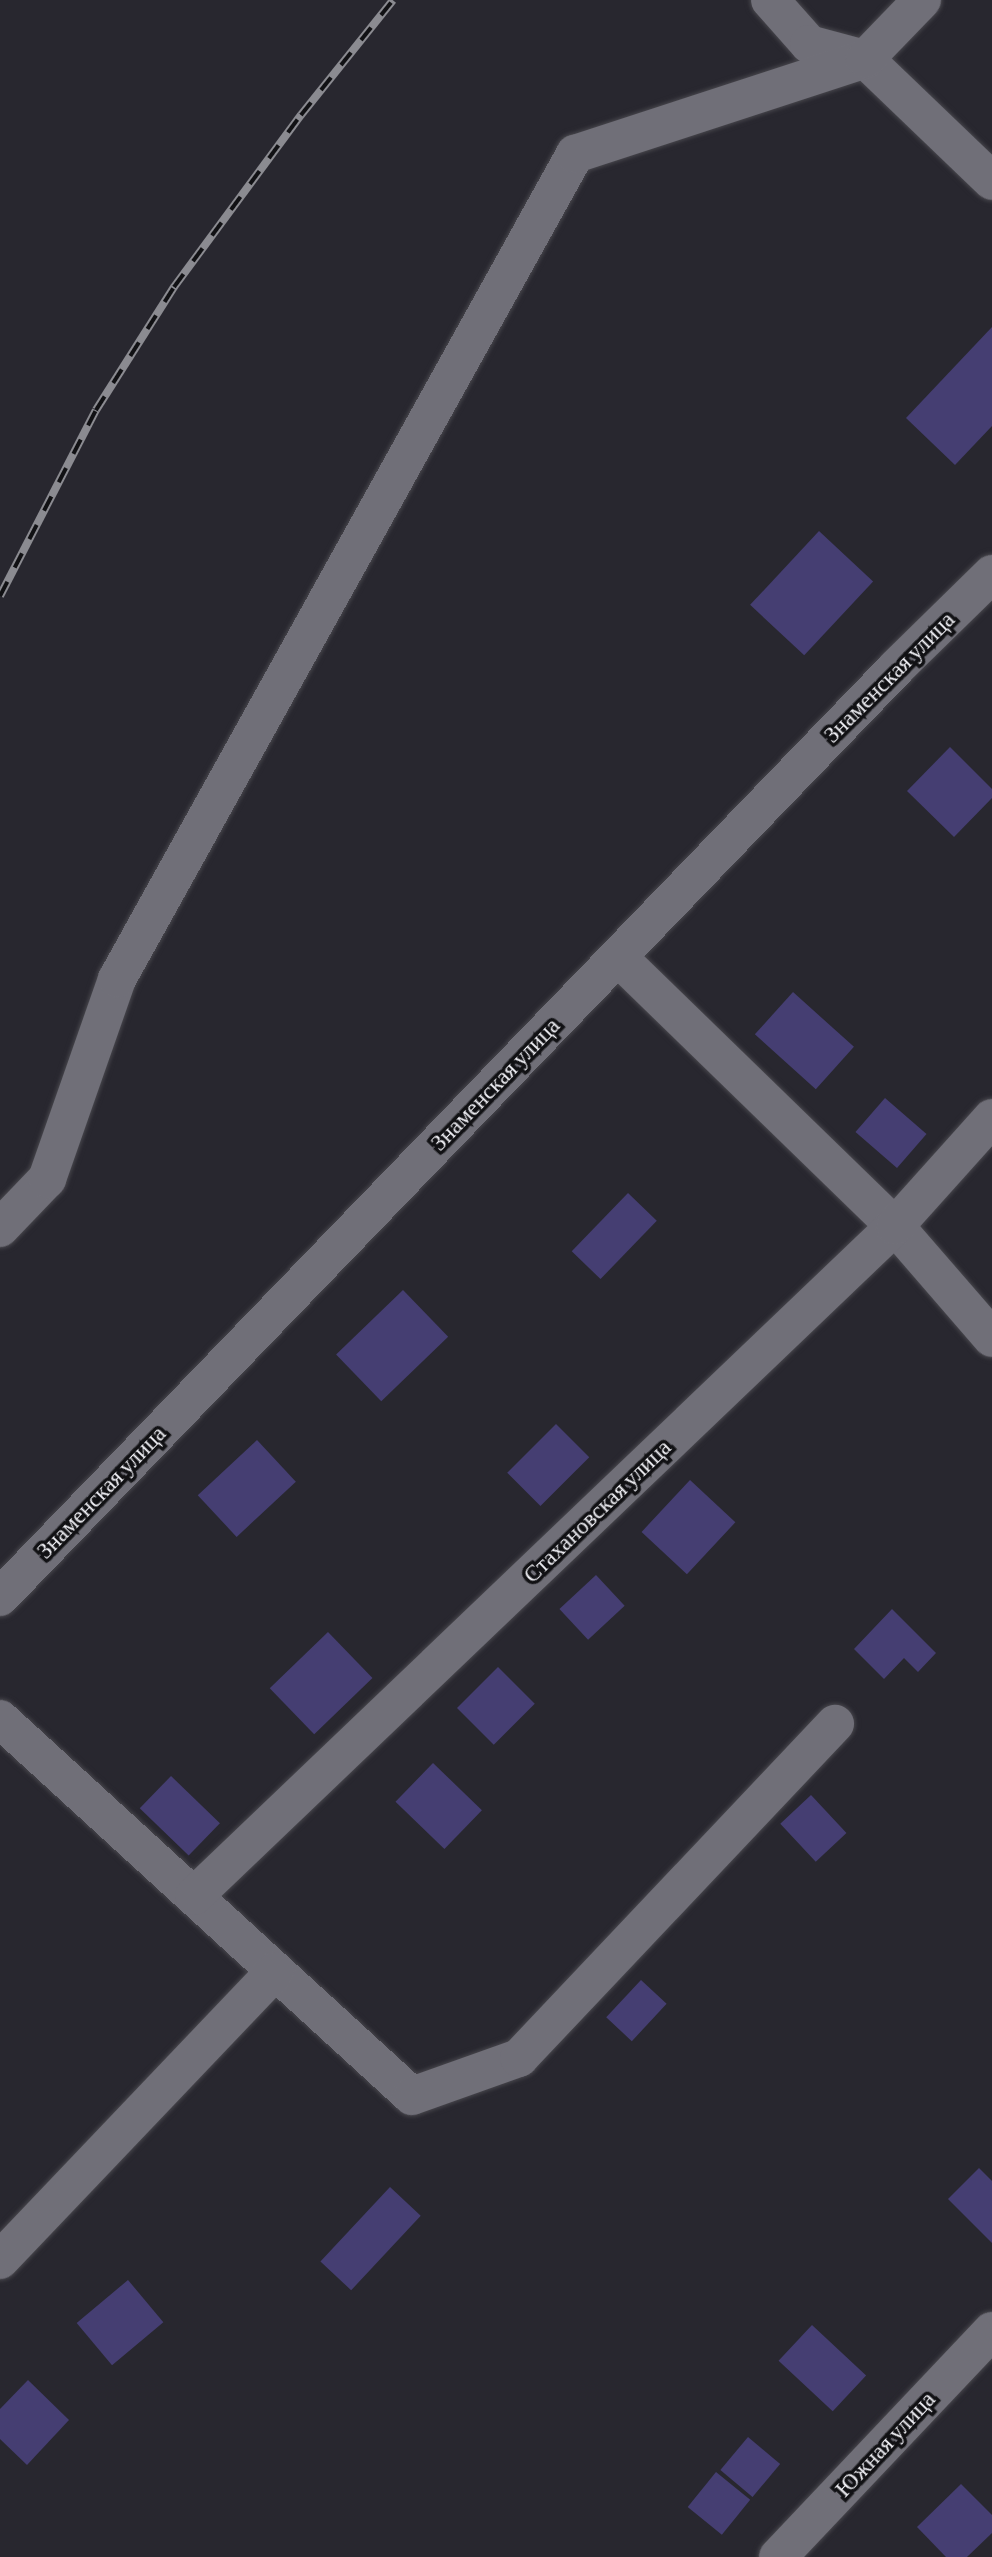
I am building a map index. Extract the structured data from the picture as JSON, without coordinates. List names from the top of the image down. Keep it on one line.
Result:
{"streets":{"street":["Знаменская улица","Стахановская улица","Южная улица"]}}
